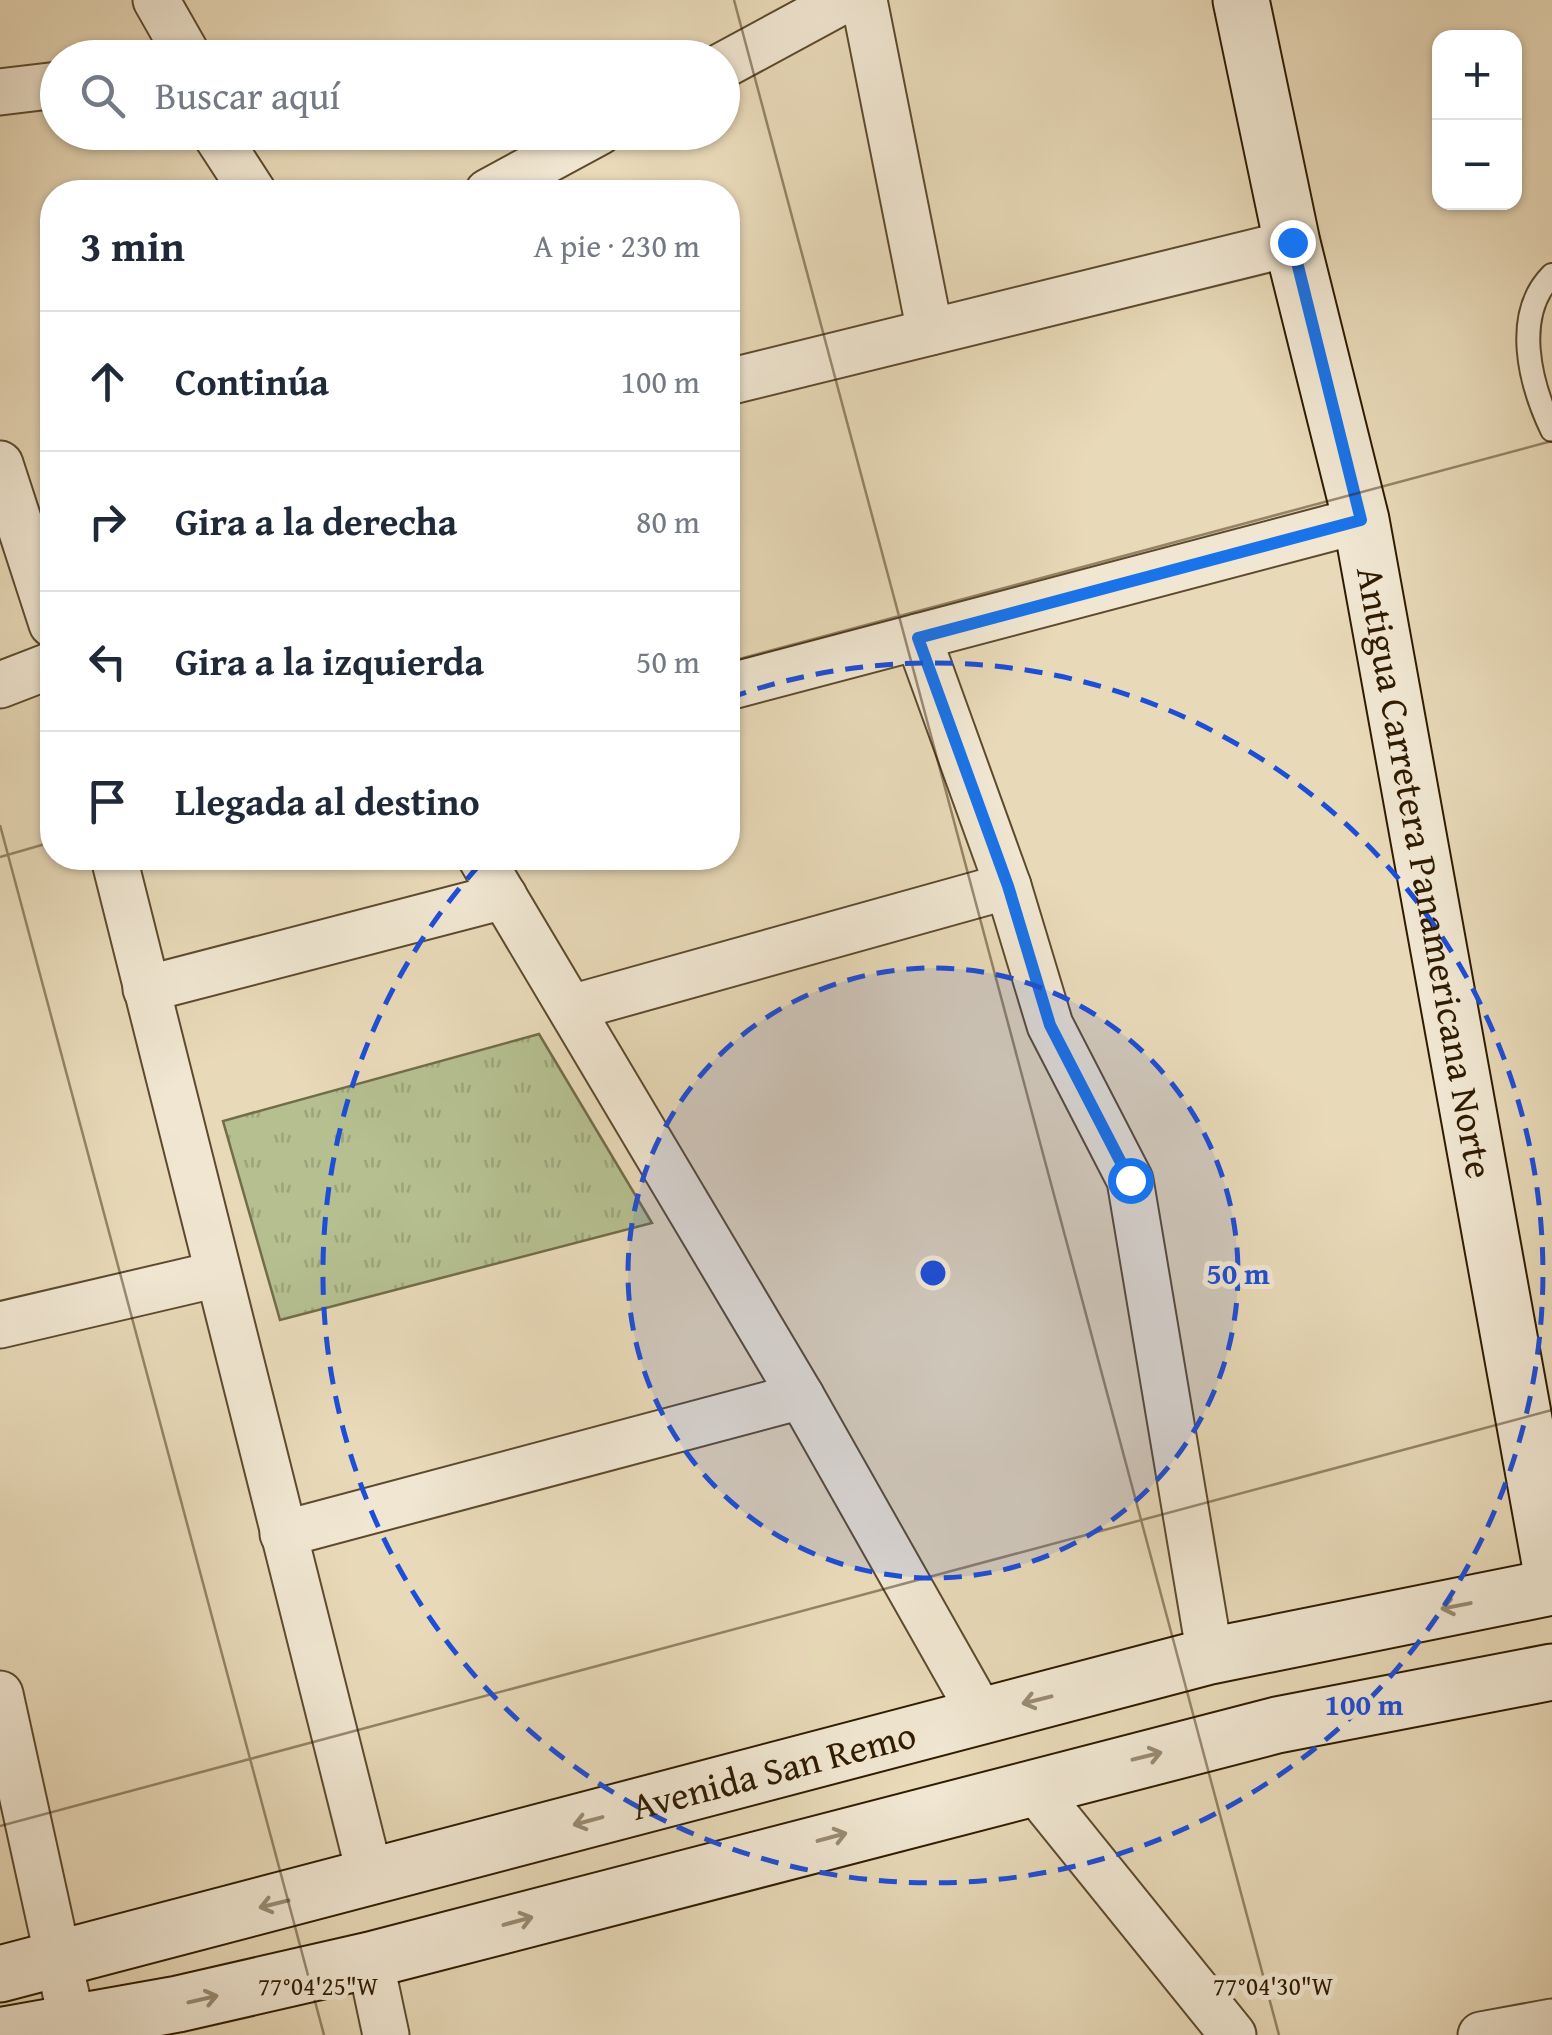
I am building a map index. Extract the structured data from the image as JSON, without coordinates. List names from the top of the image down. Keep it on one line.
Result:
{"streets":{"main road":["Antigua Carretera Panamericana Norte","Avenida San Remo"]},"page":{"map_buttons":["+","−"],"search":"Buscar aquí","heading":["3 min","A pie · 230 m"],"list":[["Continúa","100 m"],["Gira a la derecha","80 m"],["Gira a la izquierda","50 m"],"Llegada al destino"]},"coordinates":["77°04'25\"W","77°04'30\"W"],"rings":["50 m","100 m"]}
